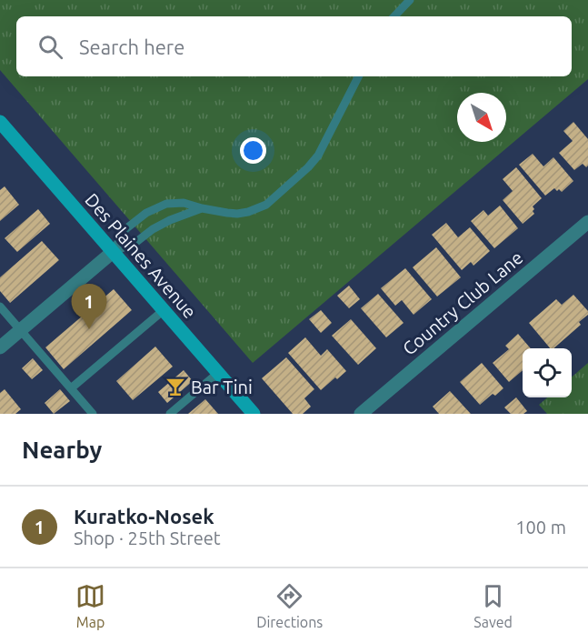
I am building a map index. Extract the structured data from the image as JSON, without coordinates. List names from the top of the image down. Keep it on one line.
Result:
{"streets":{"main road":["Des Plaines Avenue"],"street":["Country Club Lane"]},"places":{"bar":["Bar Tini"]},"north":"bottom right","page":{"search":"Search here","pins":"1","heading":"Nearby","list":[{"mark":"1","name":"Kuratko-Nosek","note":"Shop · 25th Street","value":"100 m"}],"nav":["Map","Directions","Saved"]}}
